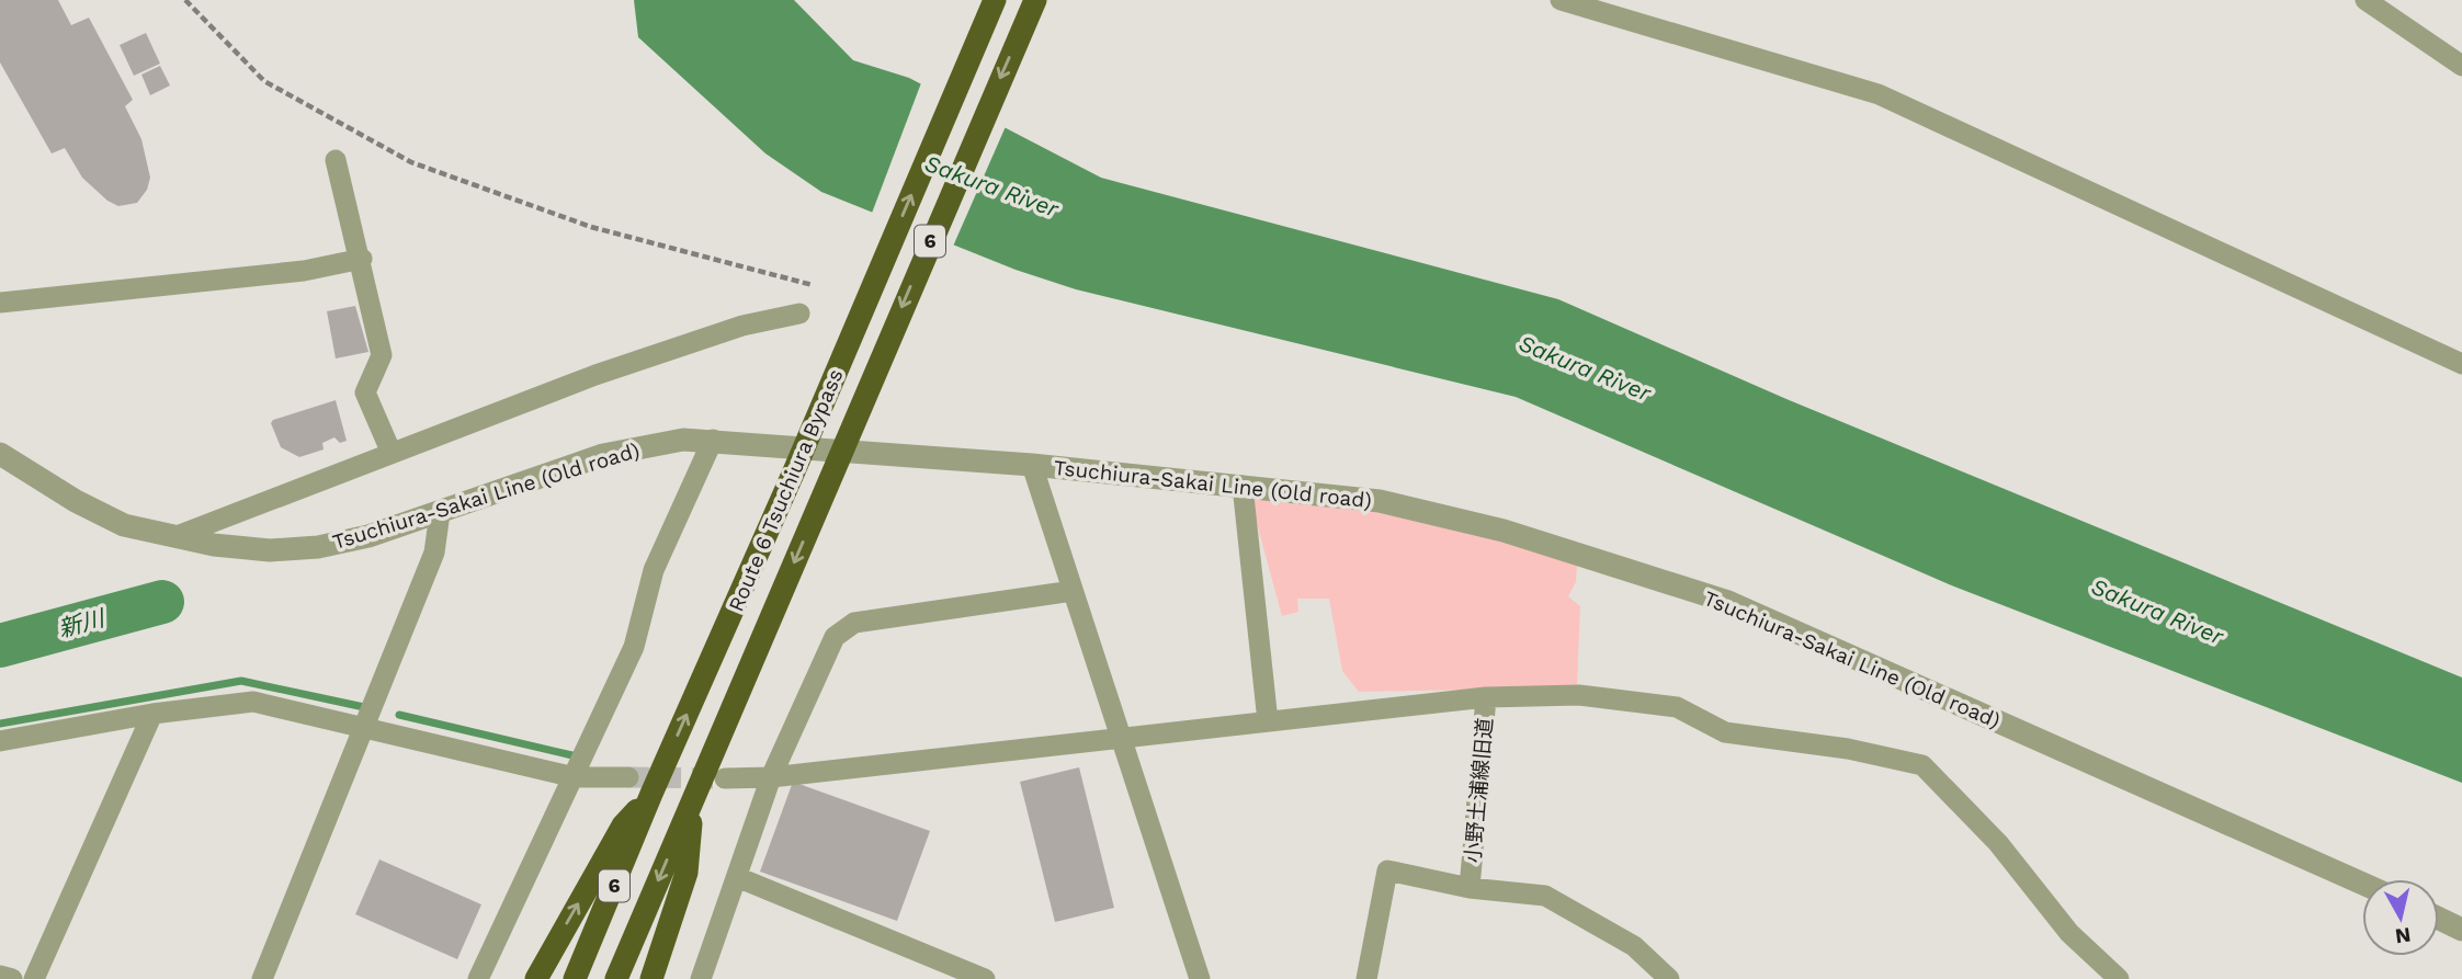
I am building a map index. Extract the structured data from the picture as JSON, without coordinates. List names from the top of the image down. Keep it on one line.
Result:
{"streets":{"highway":["6","Route 6 Tsuchiura Bypass"],"street":["Tsuchiura-Sakai Line (Old road)","小野土浦線旧道"]},"water":["Sakura River","新川"],"north":"bottom"}
